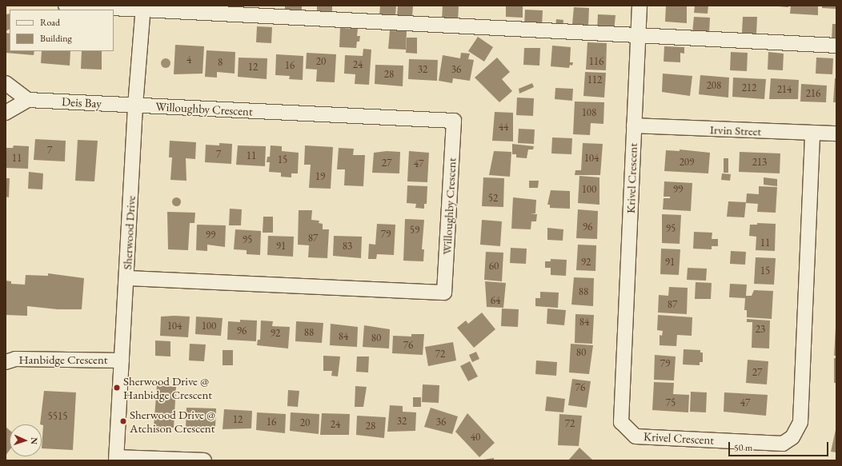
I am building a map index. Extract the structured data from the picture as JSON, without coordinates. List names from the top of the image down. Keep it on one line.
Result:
{"streets":{"street":["Deis Bay","Willoughby Crescent","Irvin Street","Krivel Crescent","Sherwood Drive","Hanbidge Crescent"]},"crossings":[["Deis Bay","Willoughby Crescent"],["Deis Bay","Sherwood Drive"],["Willoughby Crescent","Sherwood Drive"],["Irvin Street","Krivel Crescent"],["Sherwood Drive","Hanbidge Crescent"]],"places":["Sherwood Drive @ Hanbidge Crescent","Sherwood Drive @ Atchison Crescent"],"house_numbers":["4","20","116","8","24","16","12","32","36","28","112","208","212","214","216","108","44","7","7","11","11","104","15","209","213","27","47","19","100","99","52","96","95","59","79","99","87","95","11","91","83","92","91","60","15","88","64","87","84","104","100","23","96","88","92","84","80","76","80","72","79","27","76","75","47","5515","12","32","16","36","20","72","24","28","40"],"legend":["Road","Building"],"scale_bar":"50 m","north":"right"}
